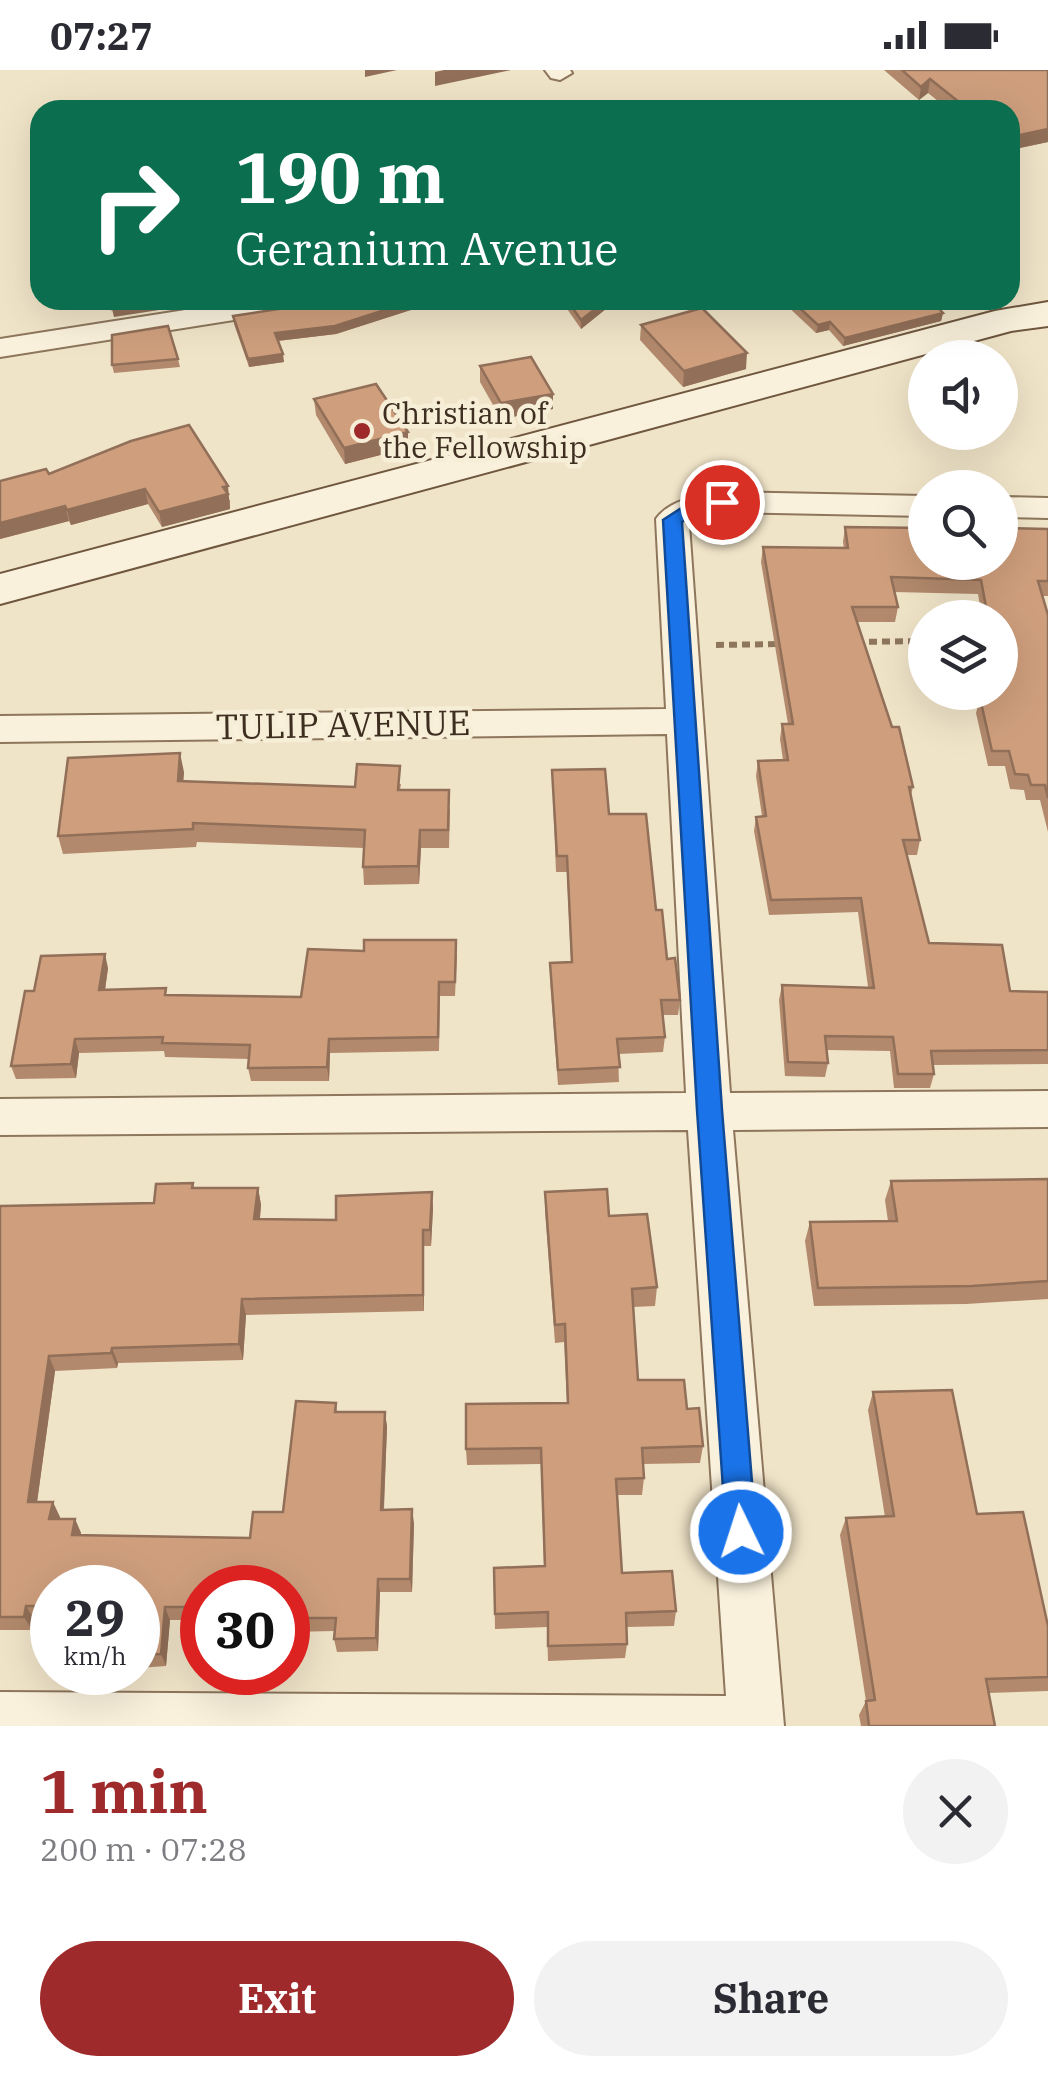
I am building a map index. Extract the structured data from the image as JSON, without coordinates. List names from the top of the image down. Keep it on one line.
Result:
{"streets":{"street":["TULIP AVENUE"]},"places":["Christian of the Fellowship"],"page":{"status":"07:27","turn":["190 m","Geranium Avenue"],"speed":"29 km/h","limit":"30","heading":["1 min","200 m · 07:28"],"buttons":["Exit","Share"]}}
